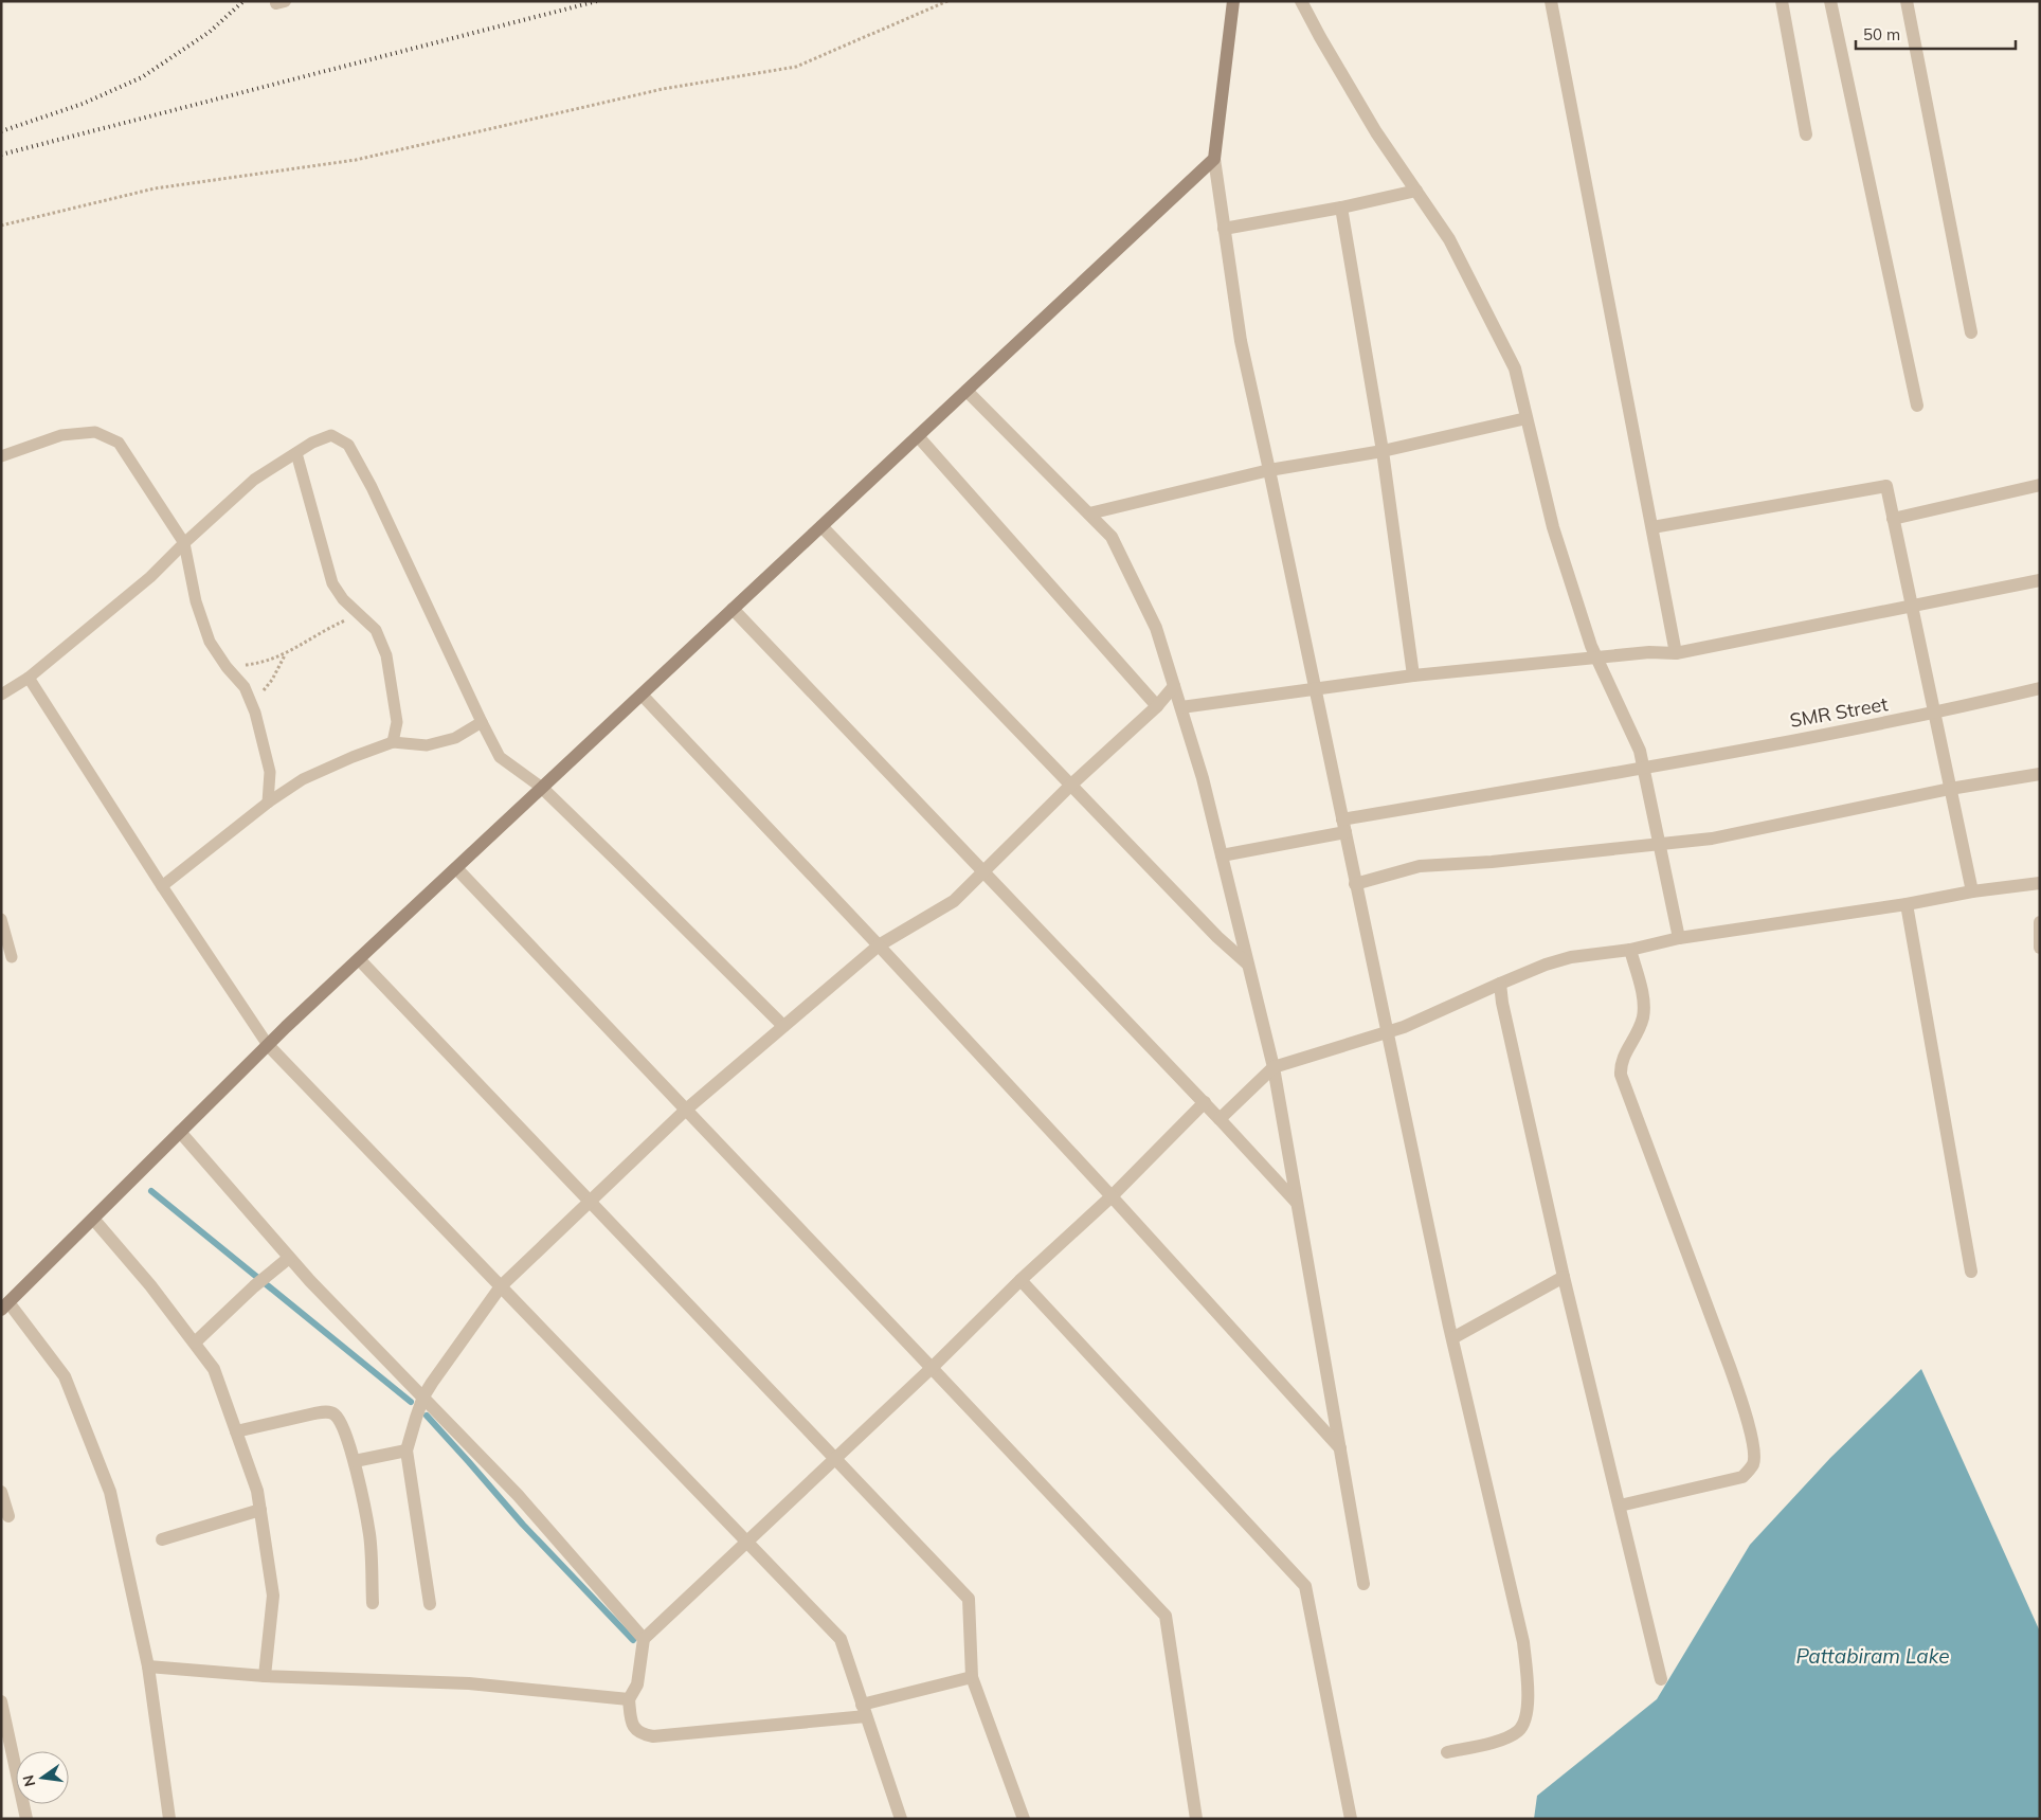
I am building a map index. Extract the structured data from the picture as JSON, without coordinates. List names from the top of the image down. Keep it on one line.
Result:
{"streets":{"street":["SMR Street"]},"water":["Pattabiram Lake"],"scale_bar":"50 m","north":"left"}
